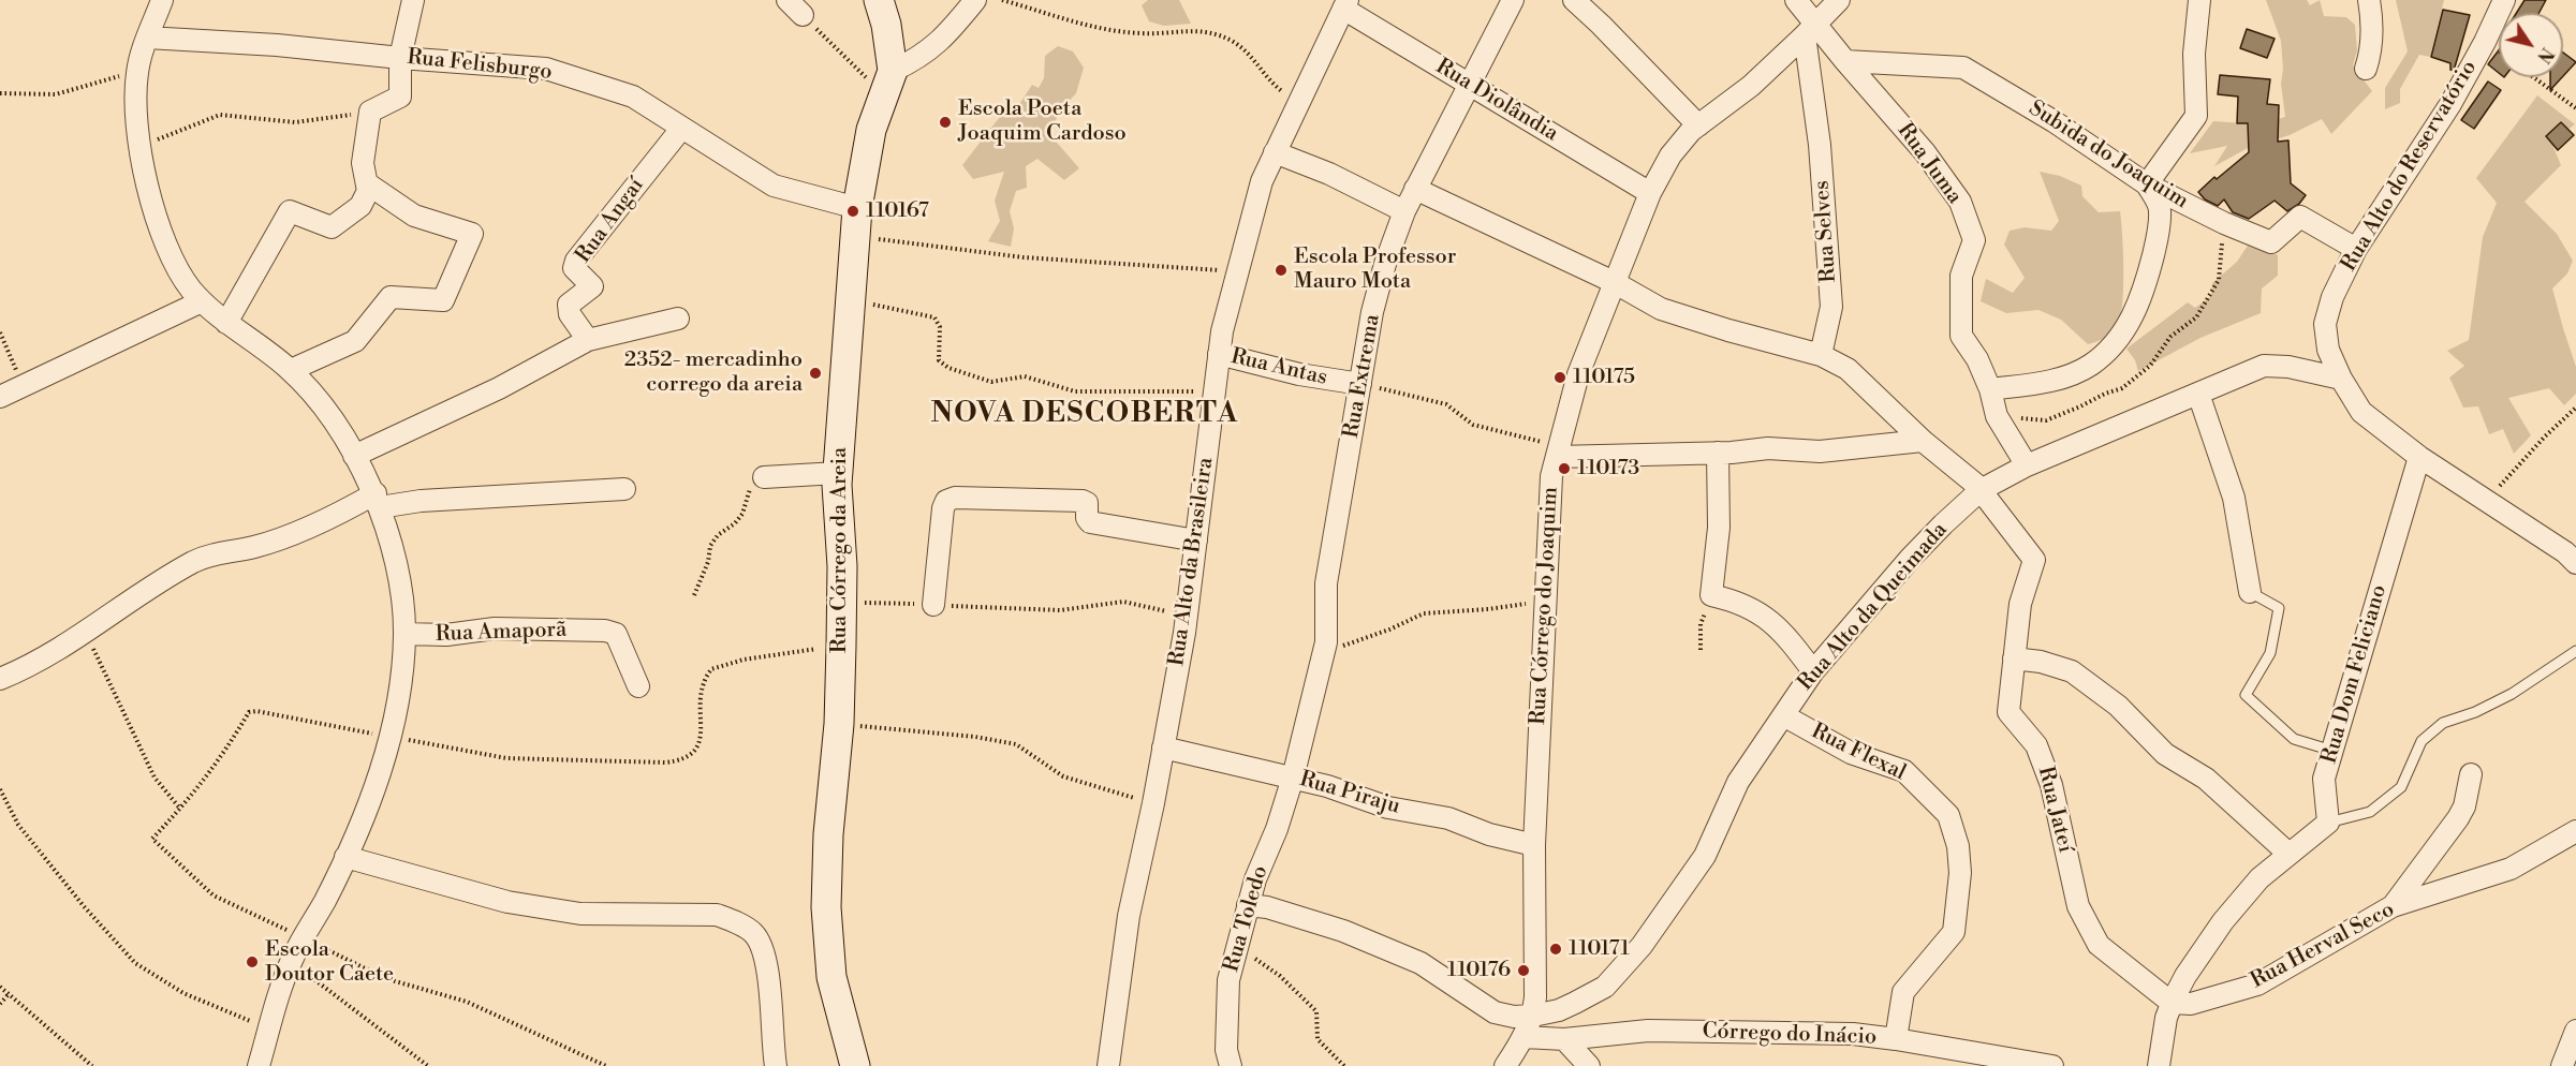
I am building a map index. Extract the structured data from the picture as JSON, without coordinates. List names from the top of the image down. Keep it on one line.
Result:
{"streets":{"street":["Rua Felisburgo","Rua Diolândia","Subida do Joaquim","Rua Juma","Rua Alto do Reservatório","Rua Angaí","Rua Selves","Rua Antas","Rua Extrema","Rua Córrego da Areia","Rua Alto da Brasileira","Rua Córrego do Joaquim","Rua Alto da Queimada","Rua Amaporã","Rua Dom Feliciano","Rua Flexal","Rua Piraju","Rua Jateí","Rua Toledo","Rua Herval Seco","Córrego do Inácio"]},"crossings":[["Rua Felisburgo","Rua Angaí"],["Rua Felisburgo","Rua Córrego da Areia"],["Rua Diolândia","Rua Extrema"],["Rua Diolândia","Rua Alto da Brasileira"],["Rua Diolândia","Rua Córrego do Joaquim"],["Subida do Joaquim","Rua Juma"],["Subida do Joaquim","Rua Alto do Reservatório"],["Rua Juma","Rua Selves"],["Rua Juma","Rua Córrego do Joaquim"],["Rua Juma","Rua Alto da Queimada"],["Rua Alto do Reservatório","Rua Alto da Queimada"],["Rua Alto do Reservatório","Rua Dom Feliciano"],["Rua Selves","Rua Córrego do Joaquim"],["Rua Selves","Rua Jateí"],["Rua Antas","Rua Extrema"],["Rua Antas","Rua Alto da Brasileira"],["Rua Extrema","Rua Piraju"],["Rua Extrema","Rua Jateí"],["Rua Extrema","Rua Toledo"],["Rua Alto da Brasileira","Rua Piraju"],["Rua Córrego do Joaquim","Rua Alto da Queimada"],["Rua Córrego do Joaquim","Rua Piraju"],["Rua Córrego do Joaquim","Rua Jateí"],["Rua Córrego do Joaquim","Córrego do Inácio"],["Rua Alto da Queimada","Rua Flexal"],["Rua Alto da Queimada","Rua Jateí"],["Rua Flexal","Córrego do Inácio"],["Rua Piraju","Rua Toledo"],["Rua Jateí","Rua Herval Seco"]],"districts":["NOVA DESCOBERTA"],"places":["Escola Poeta Joaquim Cardoso","110167","Escola Professor Mauro Mota","2352- mercadinho corrego da areia","110175","110173","110171","Escola Doutor Caete","110176"],"north":"bottom right"}
